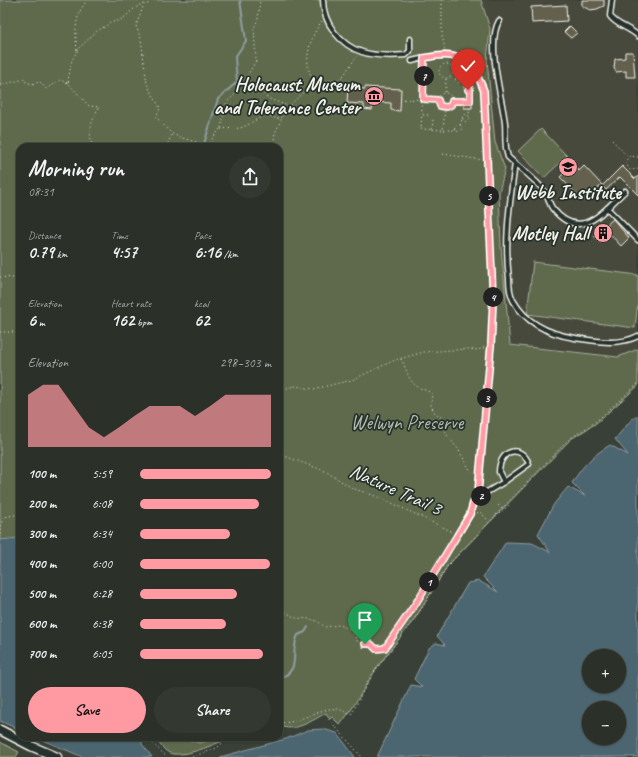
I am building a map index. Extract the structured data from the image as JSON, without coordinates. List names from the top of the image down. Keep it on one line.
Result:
{"streets":{"lane":["Nature Trail 3"]},"parks":["Welwyn Preserve"],"places":{"museum":["Holocaust Museum and Tolerance Center"],"school or university":["Webb Institute"],"building":["Motley Hall"]},"page":{"pins":["7","5","4","3","2","1"],"heading":["Morning run","08:31"],"stats":[["Distance","0.79 km"],["Time","4:57"],["Pace","6:16 /km"],["Elevation","6 m"],["Heart rate","162 bpm"],["kcal","62"]],"chart":["Elevation","298–303 m"],"list":[{"name":"100 m","note":"5:59"},{"name":"200 m","note":"6:08"},{"name":"300 m","note":"6:34"},{"name":"400 m","note":"6:00"},{"name":"500 m","note":"6:28"},{"name":"600 m","note":"6:38"},{"name":"700 m","note":"6:05"}],"map_buttons":["+","−"],"buttons":["Save","Share"]}}
